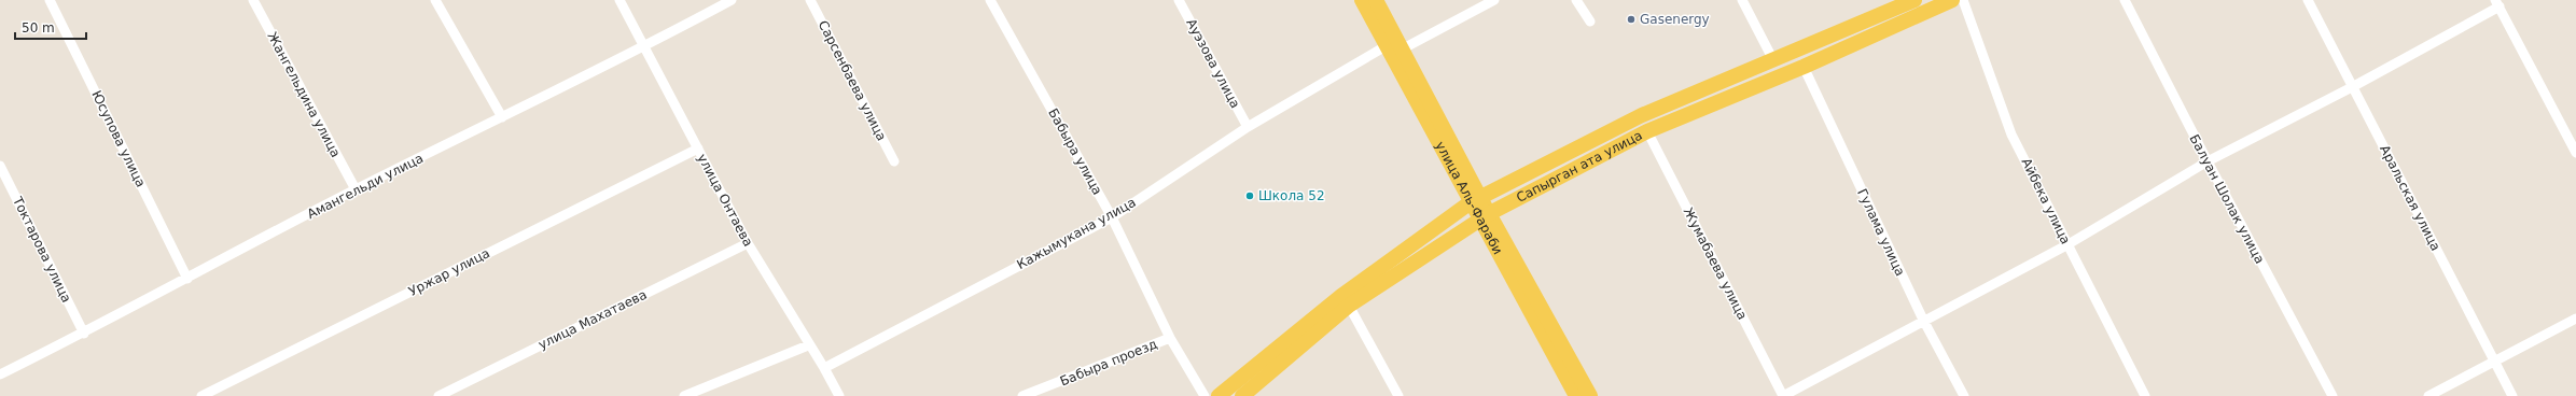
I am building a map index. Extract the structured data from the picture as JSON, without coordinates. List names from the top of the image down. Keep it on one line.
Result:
{"streets":{"main road":["Сапырган ата улица","улица Аль-Фараби"],"street":["Ауэзова улица","Сарсенбаева улица","Жангельдина улица","Юсупова улица","Бабыра улица","Амангельди улица","Аральская улица","Балуан Шолак улица","улица Онтаева","Айбека улица","Гулама улица","Кажымукана улица","Токтарова улица","Жумабаева улица","Уржар улица","улица Махатаева","Бабыра проезд"]},"crossings":[["Ауэзова улица","Кажымукана улица"],["Жангельдина улица","Амангельди улица"],["Юсупова улица","Амангельди улица"],["Бабыра улица","Кажымукана улица"],["Бабыра улица","Бабыра проезд"],["Сапырган ата улица","улица Аль-Фараби"],["Сапырган ата улица","Гулама улица"],["Сапырган ата улица","Жумабаева улица"],["Амангельди улица","улица Онтаева"],["Амангельди улица","Токтарова улица"],["улица Аль-Фараби","Кажымукана улица"],["улица Онтаева","Кажымукана улица"],["улица Онтаева","Уржар улица"],["улица Онтаева","улица Махатаева"]],"places":["Gasenergy","Школа 52"],"scale_bar":"50 m"}
